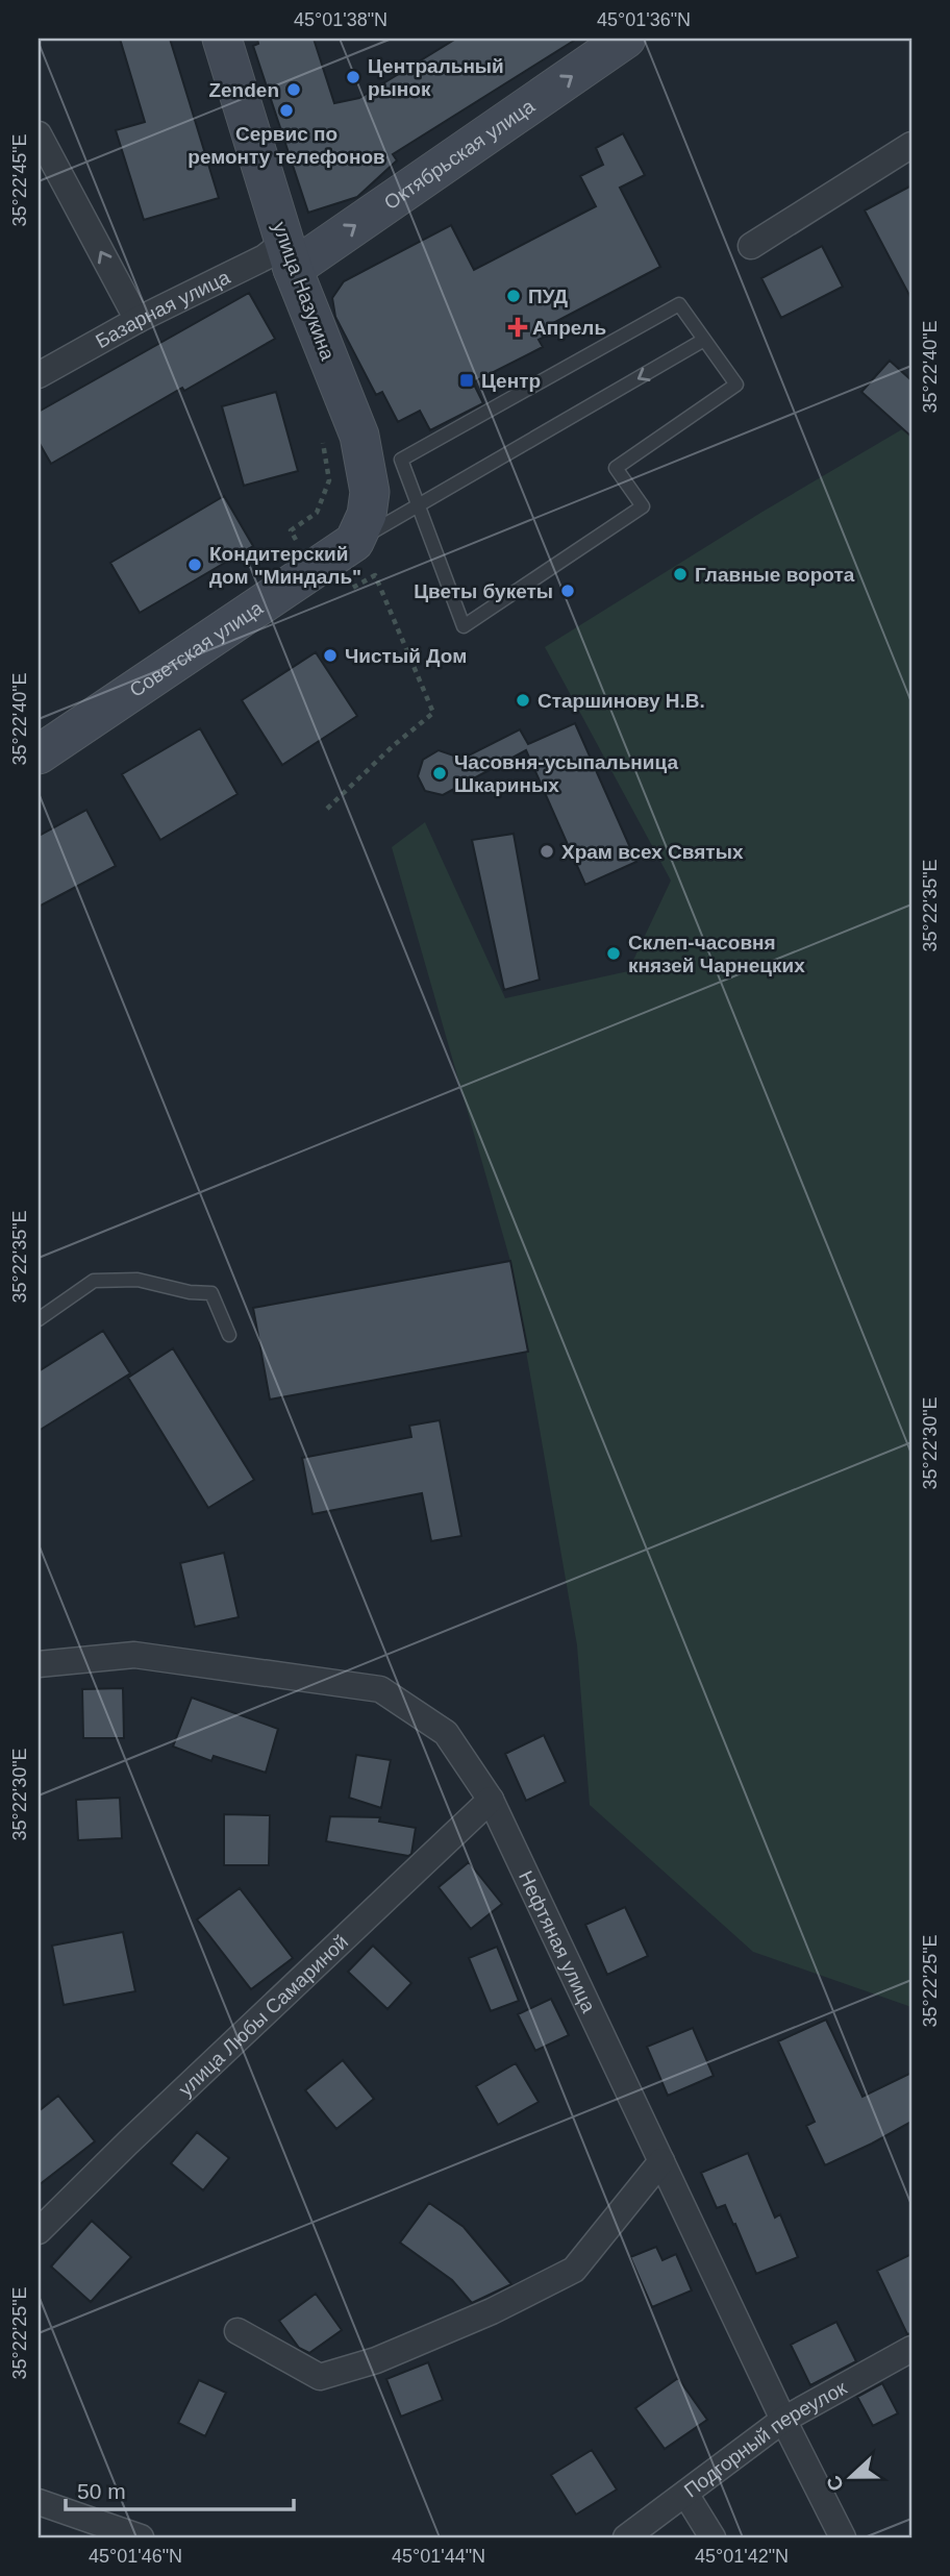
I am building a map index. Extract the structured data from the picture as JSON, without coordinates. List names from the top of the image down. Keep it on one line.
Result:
{"streets":{"street":["Октябрьская улица","улица Назукина","Базарная улица","Советская улица","Нефтяная улица","улица Любы Самариной","Подгорный переулок"]},"crossings":[["Октябрьская улица","улица Назукина"],["Октябрьская улица","Базарная улица"],["улица Назукина","Базарная улица"],["улица Назукина","Советская улица"],["Нефтяная улица","улица Любы Самариной"],["Нефтяная улица","Подгорный переулок"]],"one_way":["Октябрьская улица"],"places":{"other":["Центральный рынок","Zenden","Сервис по ремонту телефонов","ПУД","Кондитерский дом \"Миндаль\"","Главные ворота","Цветы букеты","Чистый Дом","Старшинову Н.В.","Часовня-усыпальница Шкариных","Храм всех Святых","Склеп-часовня князей Чарнецких"],"health":["Апрель"],"transit":["Центр"]},"scale_bar":"50 m","north":"left","coordinates":["45°01'38\"N","45°01'36\"N","35°22'45\"E","35°22'40\"E","35°22'35\"E","35°22'30\"E","35°22'25\"E","45°01'46\"N","45°01'44\"N","45°01'42\"N"]}
